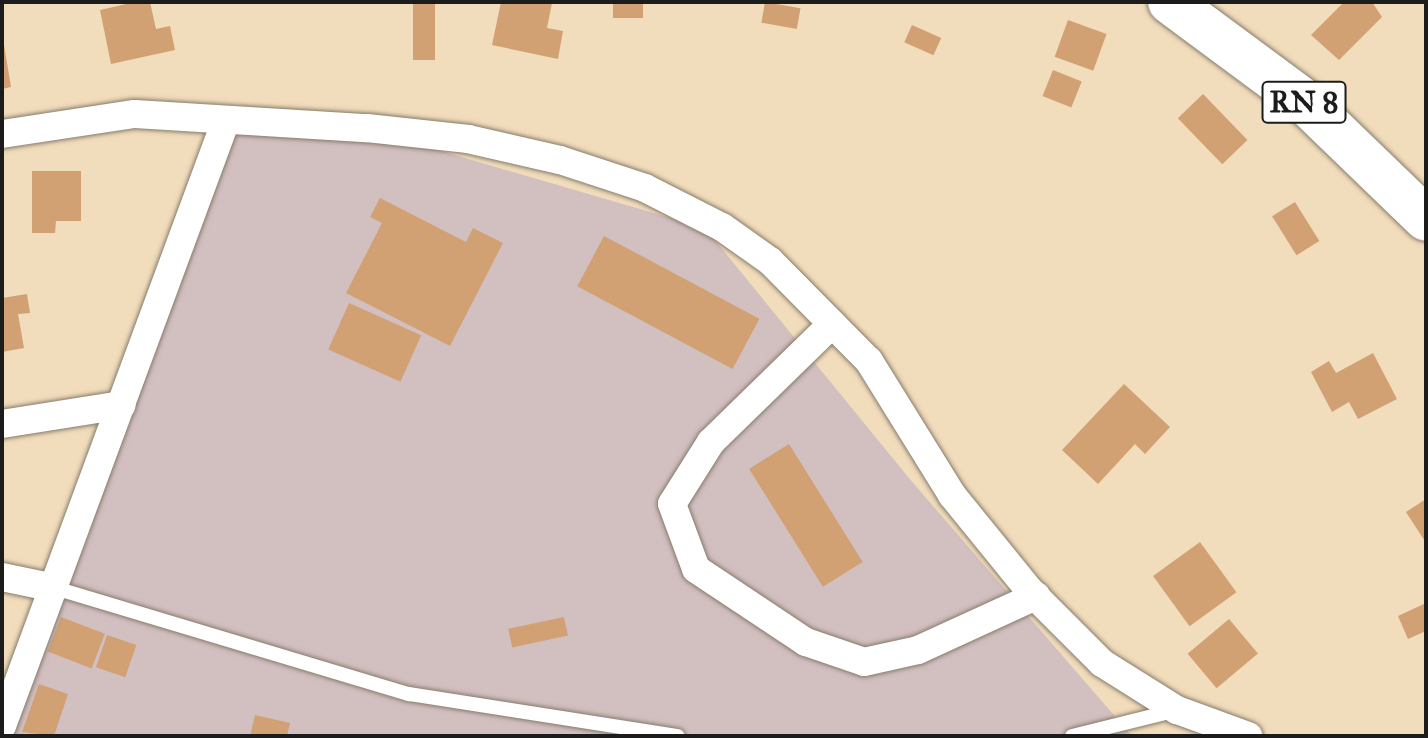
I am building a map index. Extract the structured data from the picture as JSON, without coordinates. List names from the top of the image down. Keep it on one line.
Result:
{"streets":{"main road":["RN 8"]}}
